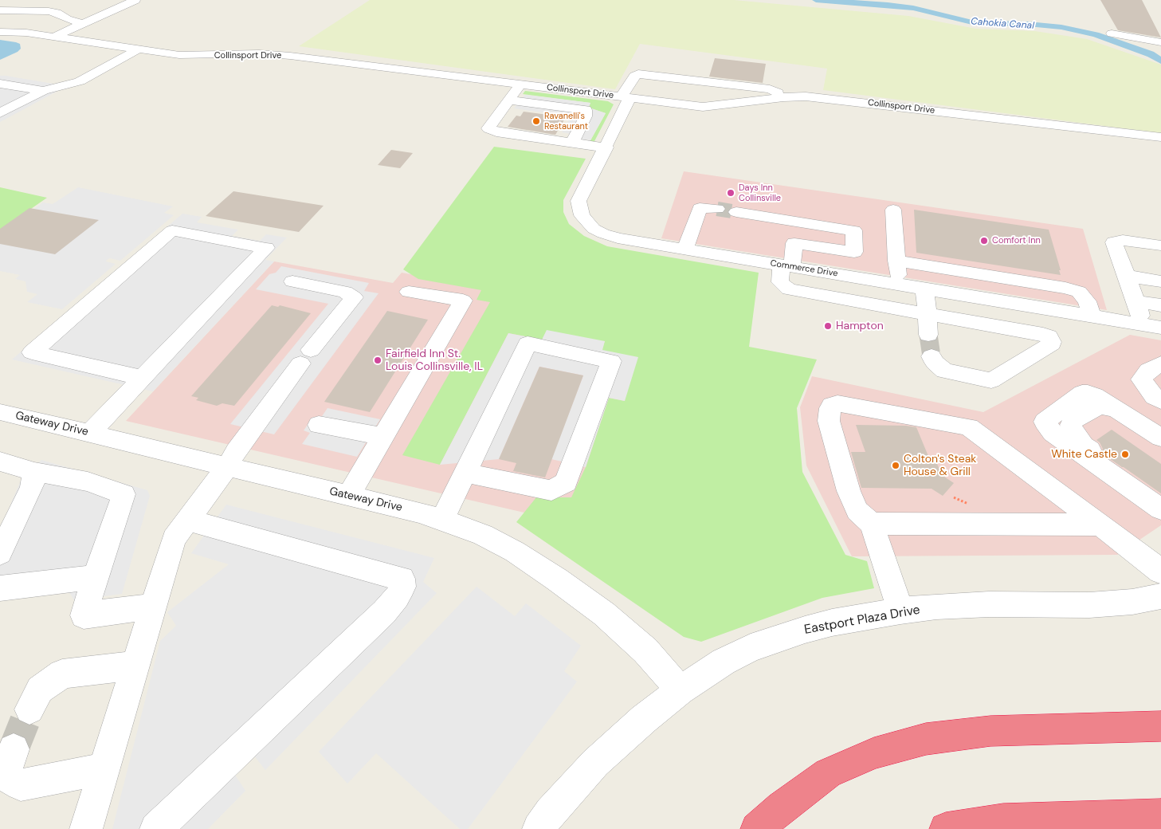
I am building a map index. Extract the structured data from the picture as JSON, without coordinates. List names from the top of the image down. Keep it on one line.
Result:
{"streets":{"street":["Collinsport Drive","Commerce Drive","Gateway Drive","Eastport Plaza Drive"]},"crossings":[["Collinsport Drive","Commerce Drive"],["Gateway Drive","Eastport Plaza Drive"]],"water":["Cahokia Canal"],"places":["Ravanelli's Restaurant","Days Inn Collinsville","Comfort Inn","Hampton","Fairfield Inn St. Louis Collinsville, IL","White Castle","Colton's Steak House & Grill"]}
